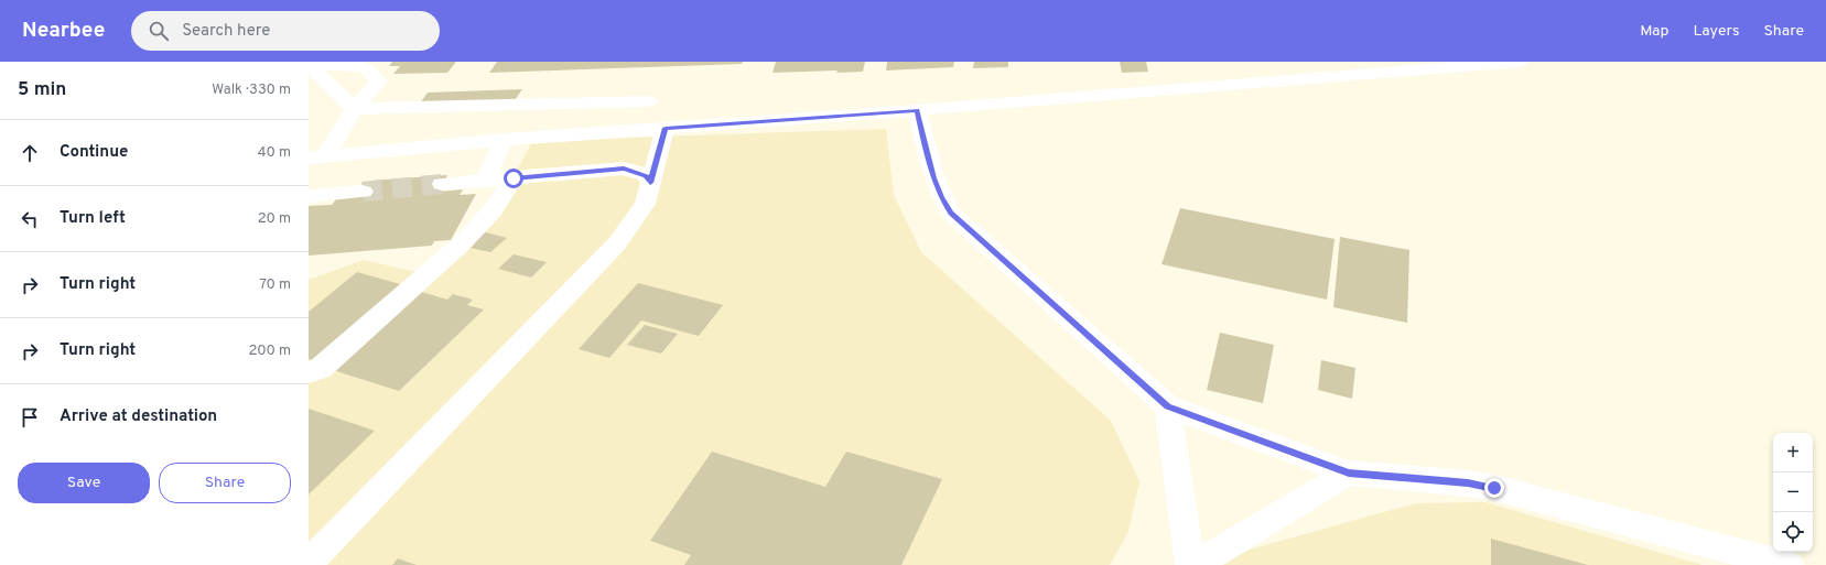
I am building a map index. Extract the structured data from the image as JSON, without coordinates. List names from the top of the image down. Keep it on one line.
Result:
{"page":{"header":"Nearbee","search":"Search here","nav":["Map","Layers","Share"],"heading":["5 min","Walk · 330 m"],"list":[["Continue","40 m"],["Turn left","20 m"],["Turn right","70 m"],["Turn right","200 m"],"Arrive at destination"],"map_buttons":["+","−"],"buttons":["Save","Share"]}}
